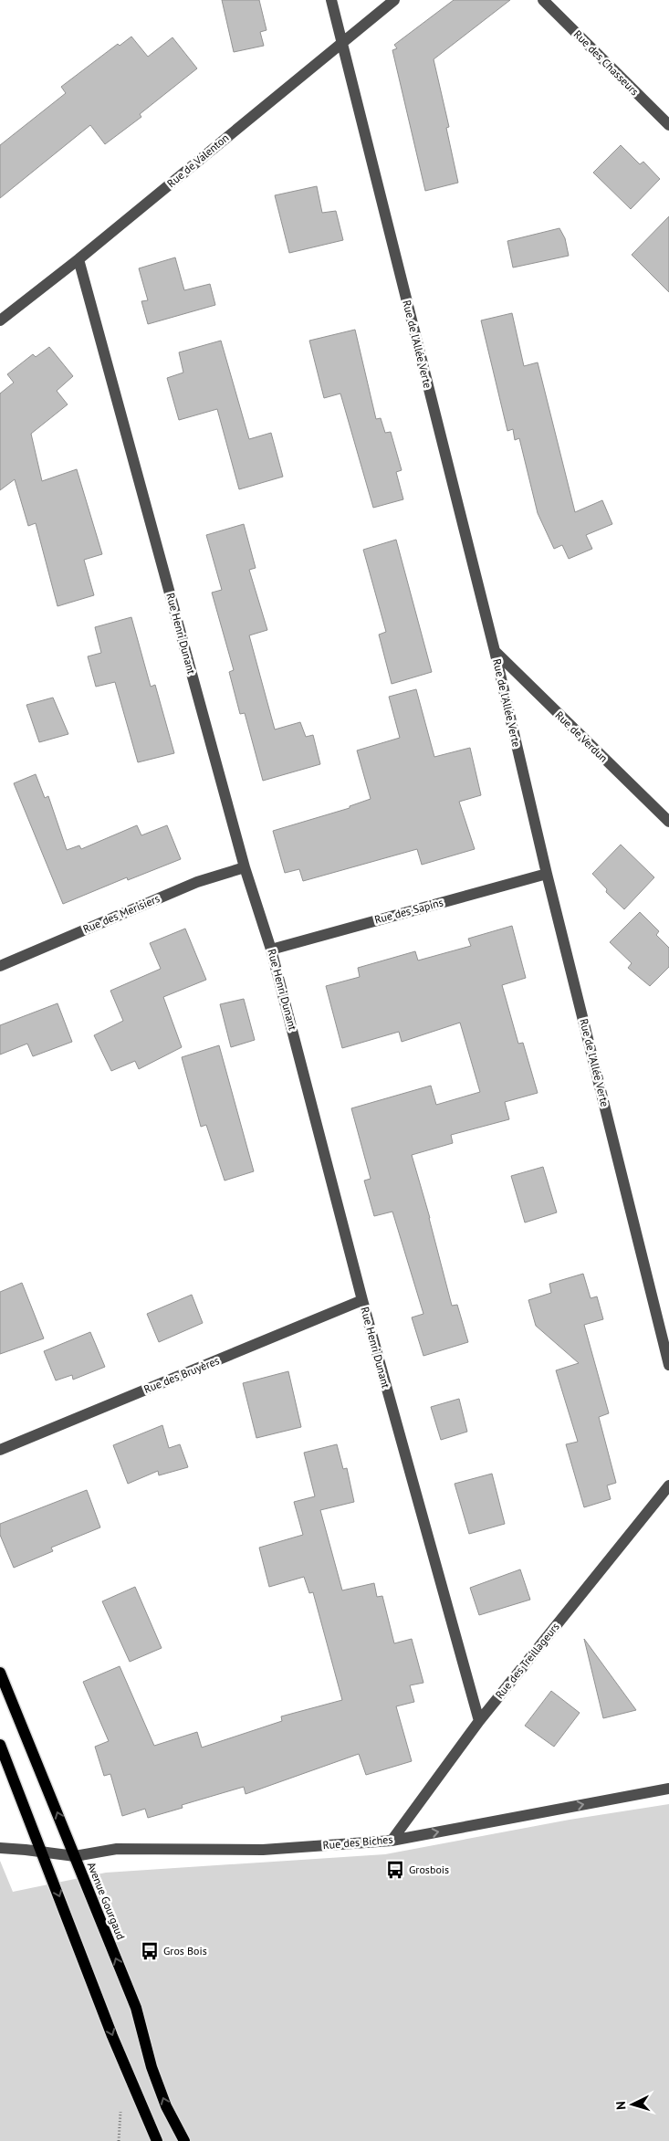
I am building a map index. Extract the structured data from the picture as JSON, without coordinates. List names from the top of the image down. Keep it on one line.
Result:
{"streets":{"main road":["Avenue Gourgaud"],"street":["Rue des Chasseurs","Rue de Valenton","Rue de l'Allée Verte","Rue Henri Dunant","Rue de Verdun","Rue des Sapins","Rue des Merisiers","Rue des Bruyères","Rue des Treillageurs","Rue des Biches"]},"crossings":[["Rue de Valenton","Rue de l'Allée Verte"],["Rue de Valenton","Rue Henri Dunant"],["Rue de l'Allée Verte","Rue de Verdun"],["Rue de l'Allée Verte","Rue des Sapins"],["Rue Henri Dunant","Rue des Sapins"],["Rue Henri Dunant","Rue des Merisiers"],["Rue Henri Dunant","Rue des Bruyères"],["Rue Henri Dunant","Rue des Treillageurs"],["Rue des Treillageurs","Rue des Biches"],["Rue des Biches","Avenue Gourgaud"]],"one_way":["Rue des Biches"],"places":{"bus stop":["Grosbois","Gros Bois"]},"north":"left"}
